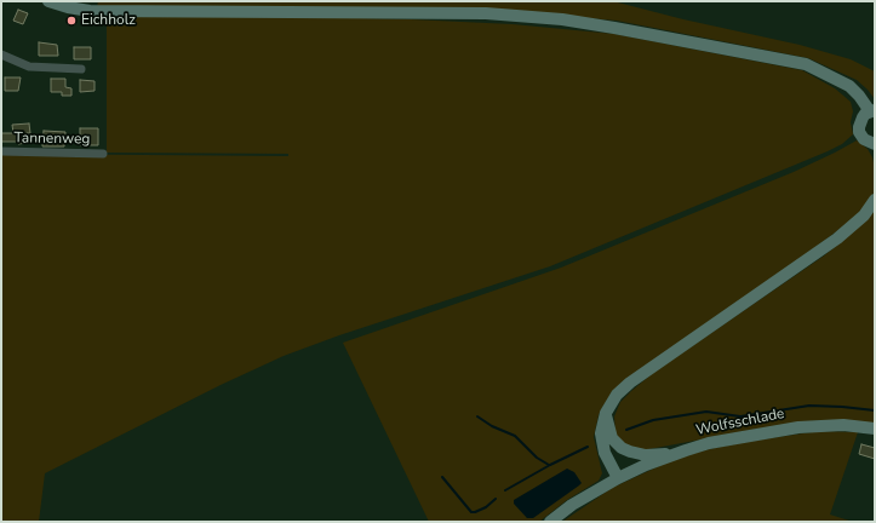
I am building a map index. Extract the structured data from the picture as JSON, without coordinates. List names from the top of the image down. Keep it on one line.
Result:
{"streets":{"street":["Tannenweg","Wolfsschlade"]},"places":["Eichholz"]}
